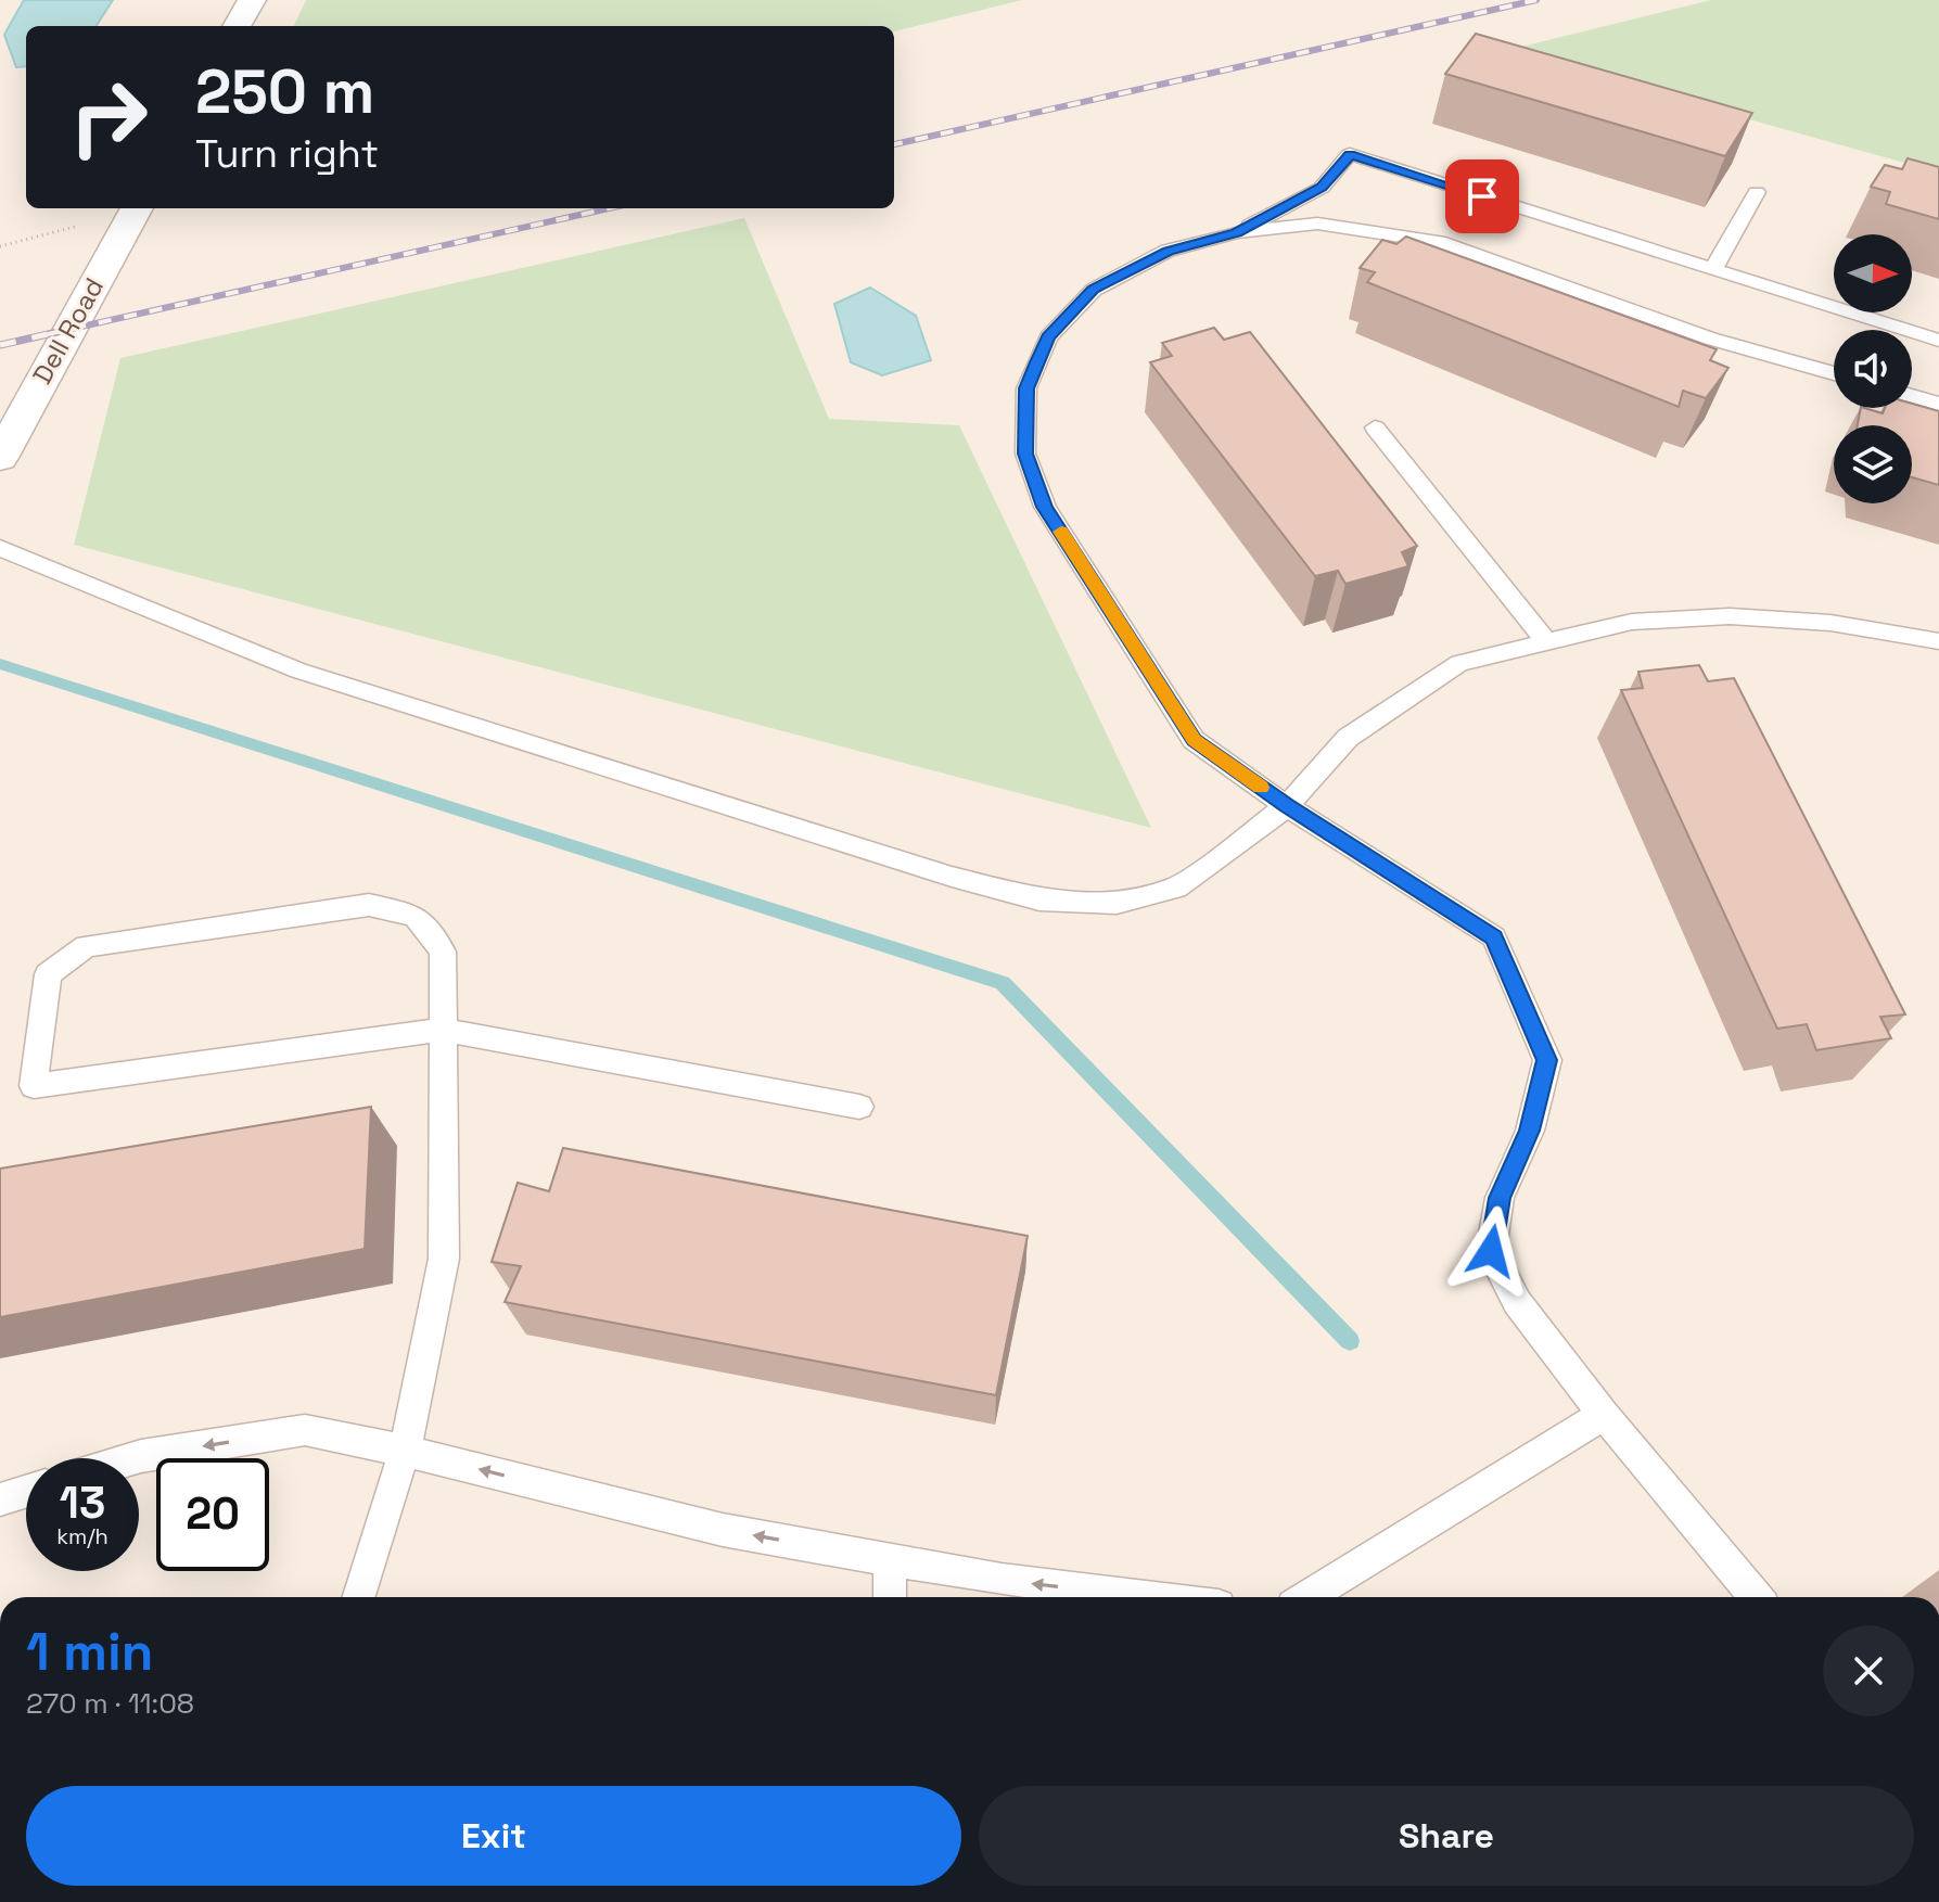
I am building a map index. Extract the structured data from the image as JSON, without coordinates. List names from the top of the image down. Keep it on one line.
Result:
{"streets":{"street":["Dell Road"]},"north":"right","page":{"turn":["250 m","Turn right"],"speed":"13 km/h","limit":"20","heading":["1 min","270 m · 11:08"],"buttons":["Exit","Share"]}}
